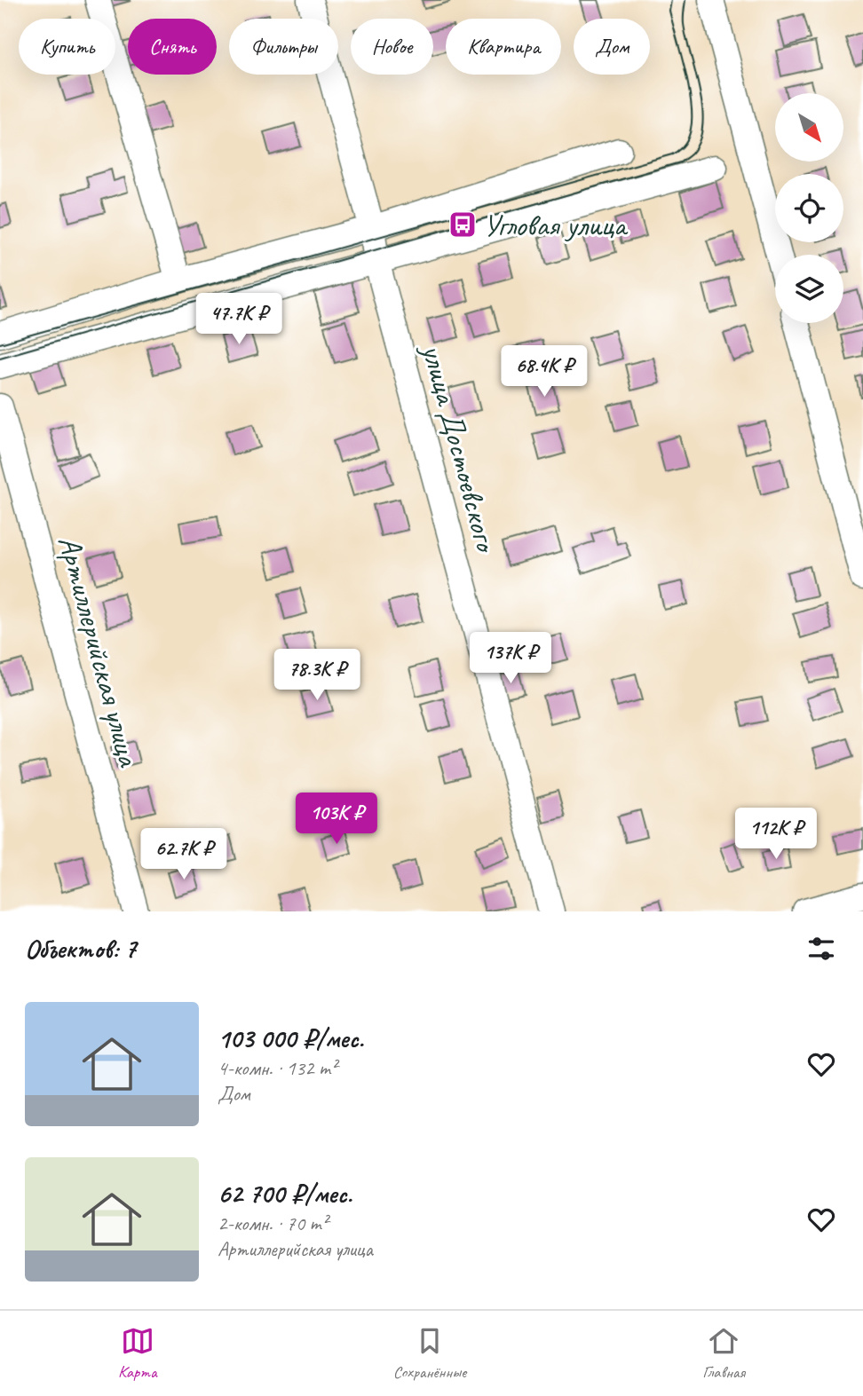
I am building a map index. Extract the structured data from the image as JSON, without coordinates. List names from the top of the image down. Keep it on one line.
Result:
{"streets":{"street":["улица Достоевского","Артиллерийская улица"]},"places":{"bus stop":["Угловая улица"]},"north":"bottom right","page":{"chip":["Купить","Снять","Фильтры","Новое","Квартира","Дом"],"price":["47.7K ₽","68.4K ₽","137K ₽","78.3K ₽","103K ₽","112K ₽","62.7K ₽"],"heading":"Объектов: 7","list":[{"name":"103 000 ₽/мес.","note":"4-комн. · 132 m² · Дом"},{"name":"62 700 ₽/мес.","note":"2-комн. · 70 m² · Артиллерийская улица"}],"tabs":["Карта","Сохранённые","Главная"]}}
